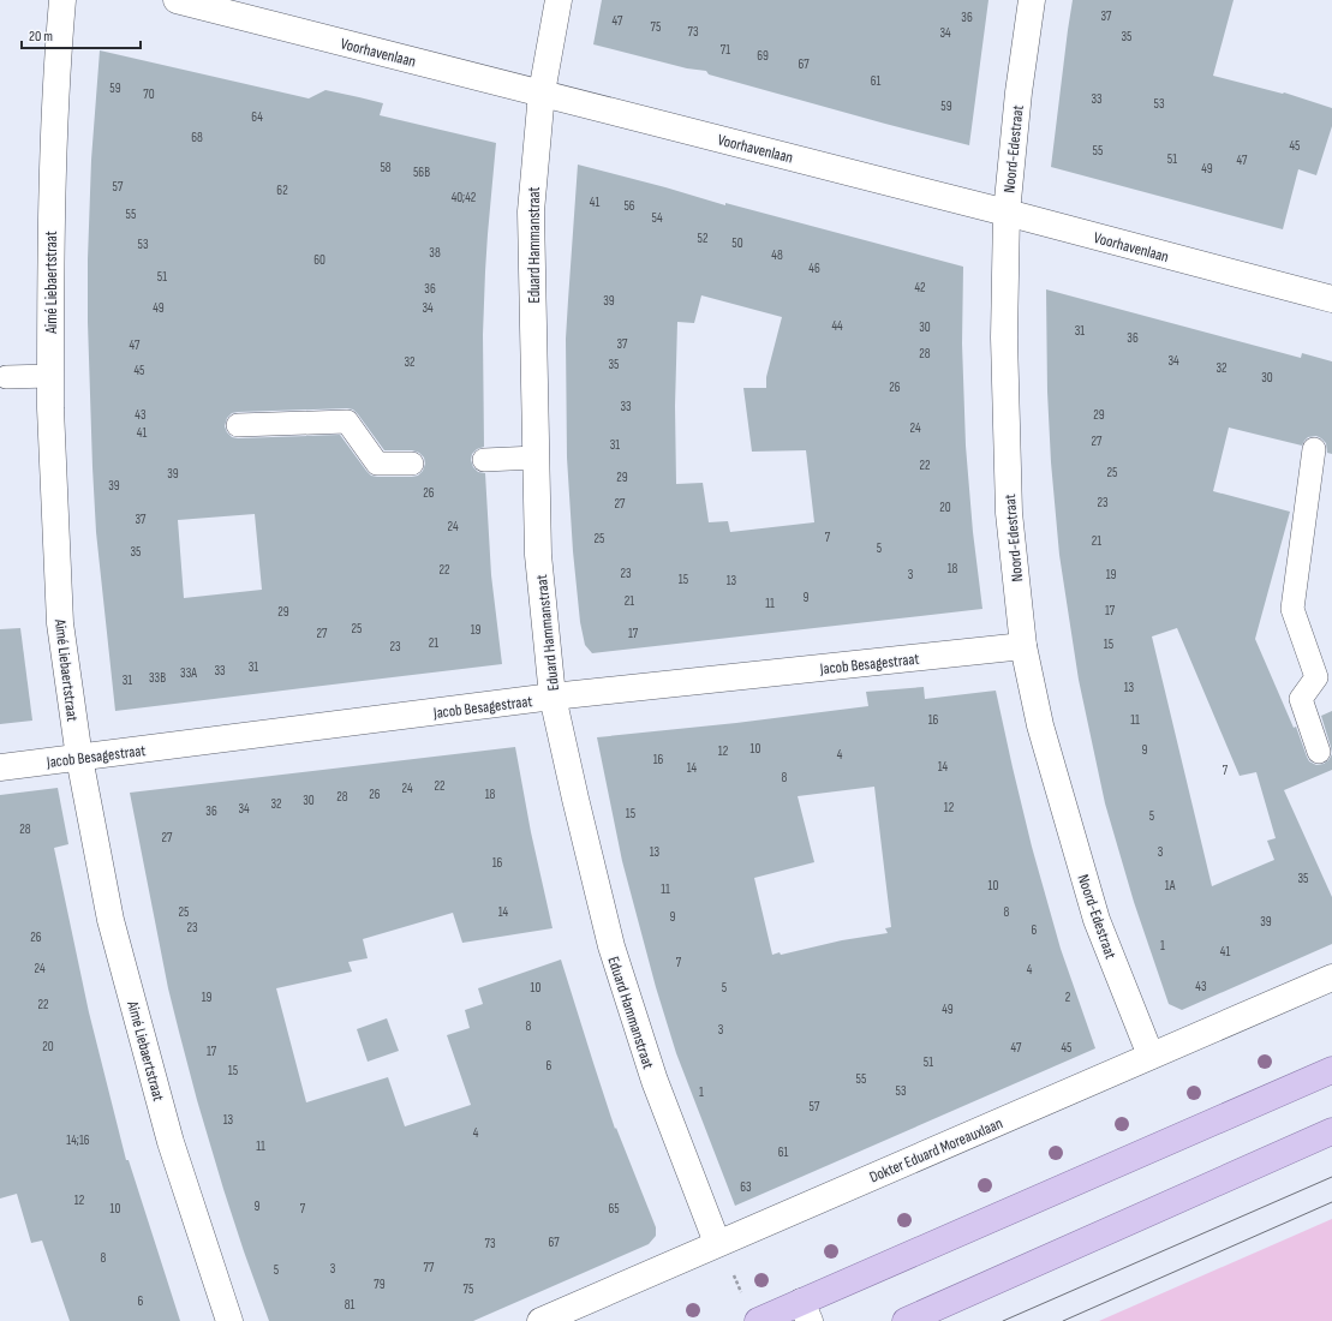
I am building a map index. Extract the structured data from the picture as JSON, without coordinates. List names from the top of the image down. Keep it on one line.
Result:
{"streets":{"street":["Voorhavenlaan","Noord-Edestraat","Eduard Hammanstraat","Aimé Liebaertstraat","Jacob Besagestraat","Dokter Eduard Moreauxlaan"]},"crossings":[["Voorhavenlaan","Noord-Edestraat"],["Voorhavenlaan","Eduard Hammanstraat"],["Noord-Edestraat","Jacob Besagestraat"],["Noord-Edestraat","Dokter Eduard Moreauxlaan"],["Eduard Hammanstraat","Jacob Besagestraat"],["Eduard Hammanstraat","Dokter Eduard Moreauxlaan"],["Aimé Liebaertstraat","Jacob Besagestraat"]],"house_numbers":["37","36","47","75","73","34","35","71","69","67","61","59","70","33","53","59","64","68","45","55","51","47","58","49","56B","57","62","40;42","41","56","55","54","52","50","53","38","48","60","46","51","42","36","39","49","34","44","30","31","36","37","47","28","34","32","35","32","45","30","26","33","43","29","24","41","27","31","22","25","39","29","39","26","23","27","20","37","24","7","25","21","5","35","18","22","23","3","19","15","13","9","21","11","17","29","25","19","27","17","21","15","23","31","33","33A","33B","31","13","16","11","10","9","12","4","16","14","14","7","8","22","24","26","18","28","30","32","12","34","36","15","5","28","27","13","3","16","35","10","1A","11","25","14","8","9","39","23","6","26","1","41","7","24","4","43","10","5","19","2","22","49","8","3","20","47","45","17","51","6","15","55","53","1","57","13","4","14;16","11","61","63","12","9","10","7","65","67","73","8","77","3","5","79","75","6","81"],"scale_bar":"20 m"}
